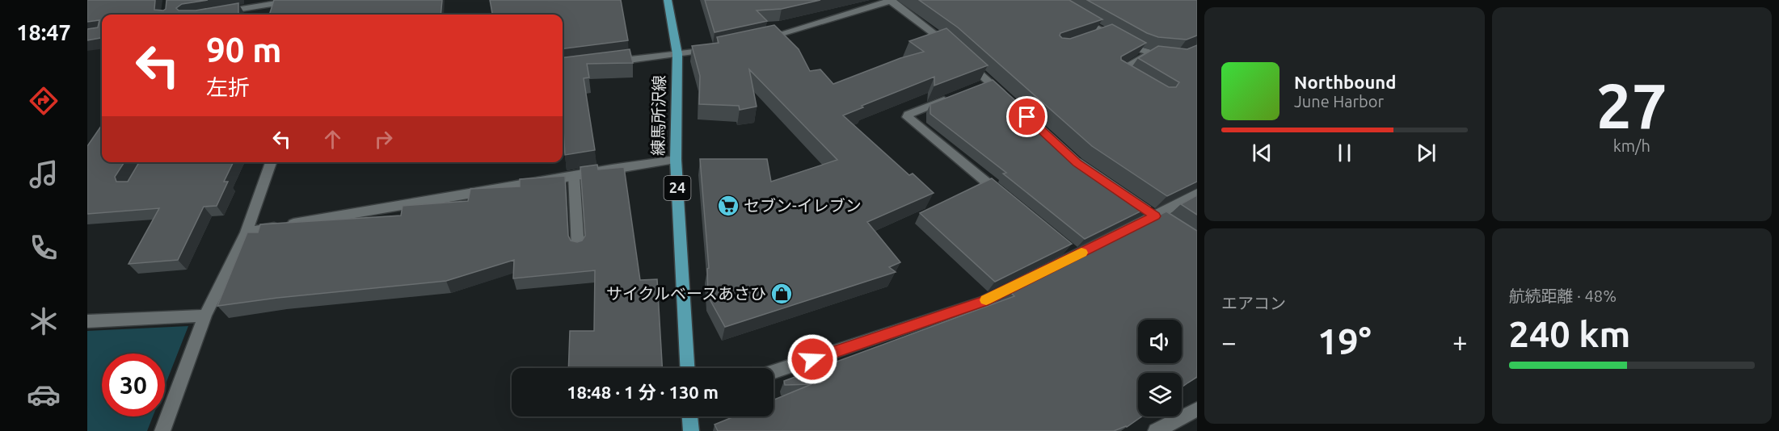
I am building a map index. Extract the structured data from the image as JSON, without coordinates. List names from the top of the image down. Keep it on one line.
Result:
{"streets":{"main road":["練馬所沢線","24"]},"places":{"supermarket":["セブン-イレブン"],"shop":["サイクルベースあさひ"]},"page":{"tabs":"18:47","tile":[["27","km/h"],"エアコン",["航続距離 · 48%","240 km"]],"turn":["90 m","左折"],"song":["Northbound","June Harbor"],"heat":["−","19°","+"],"limit":"30","trip":"18:48 · 1 分 · 130 m"}}
